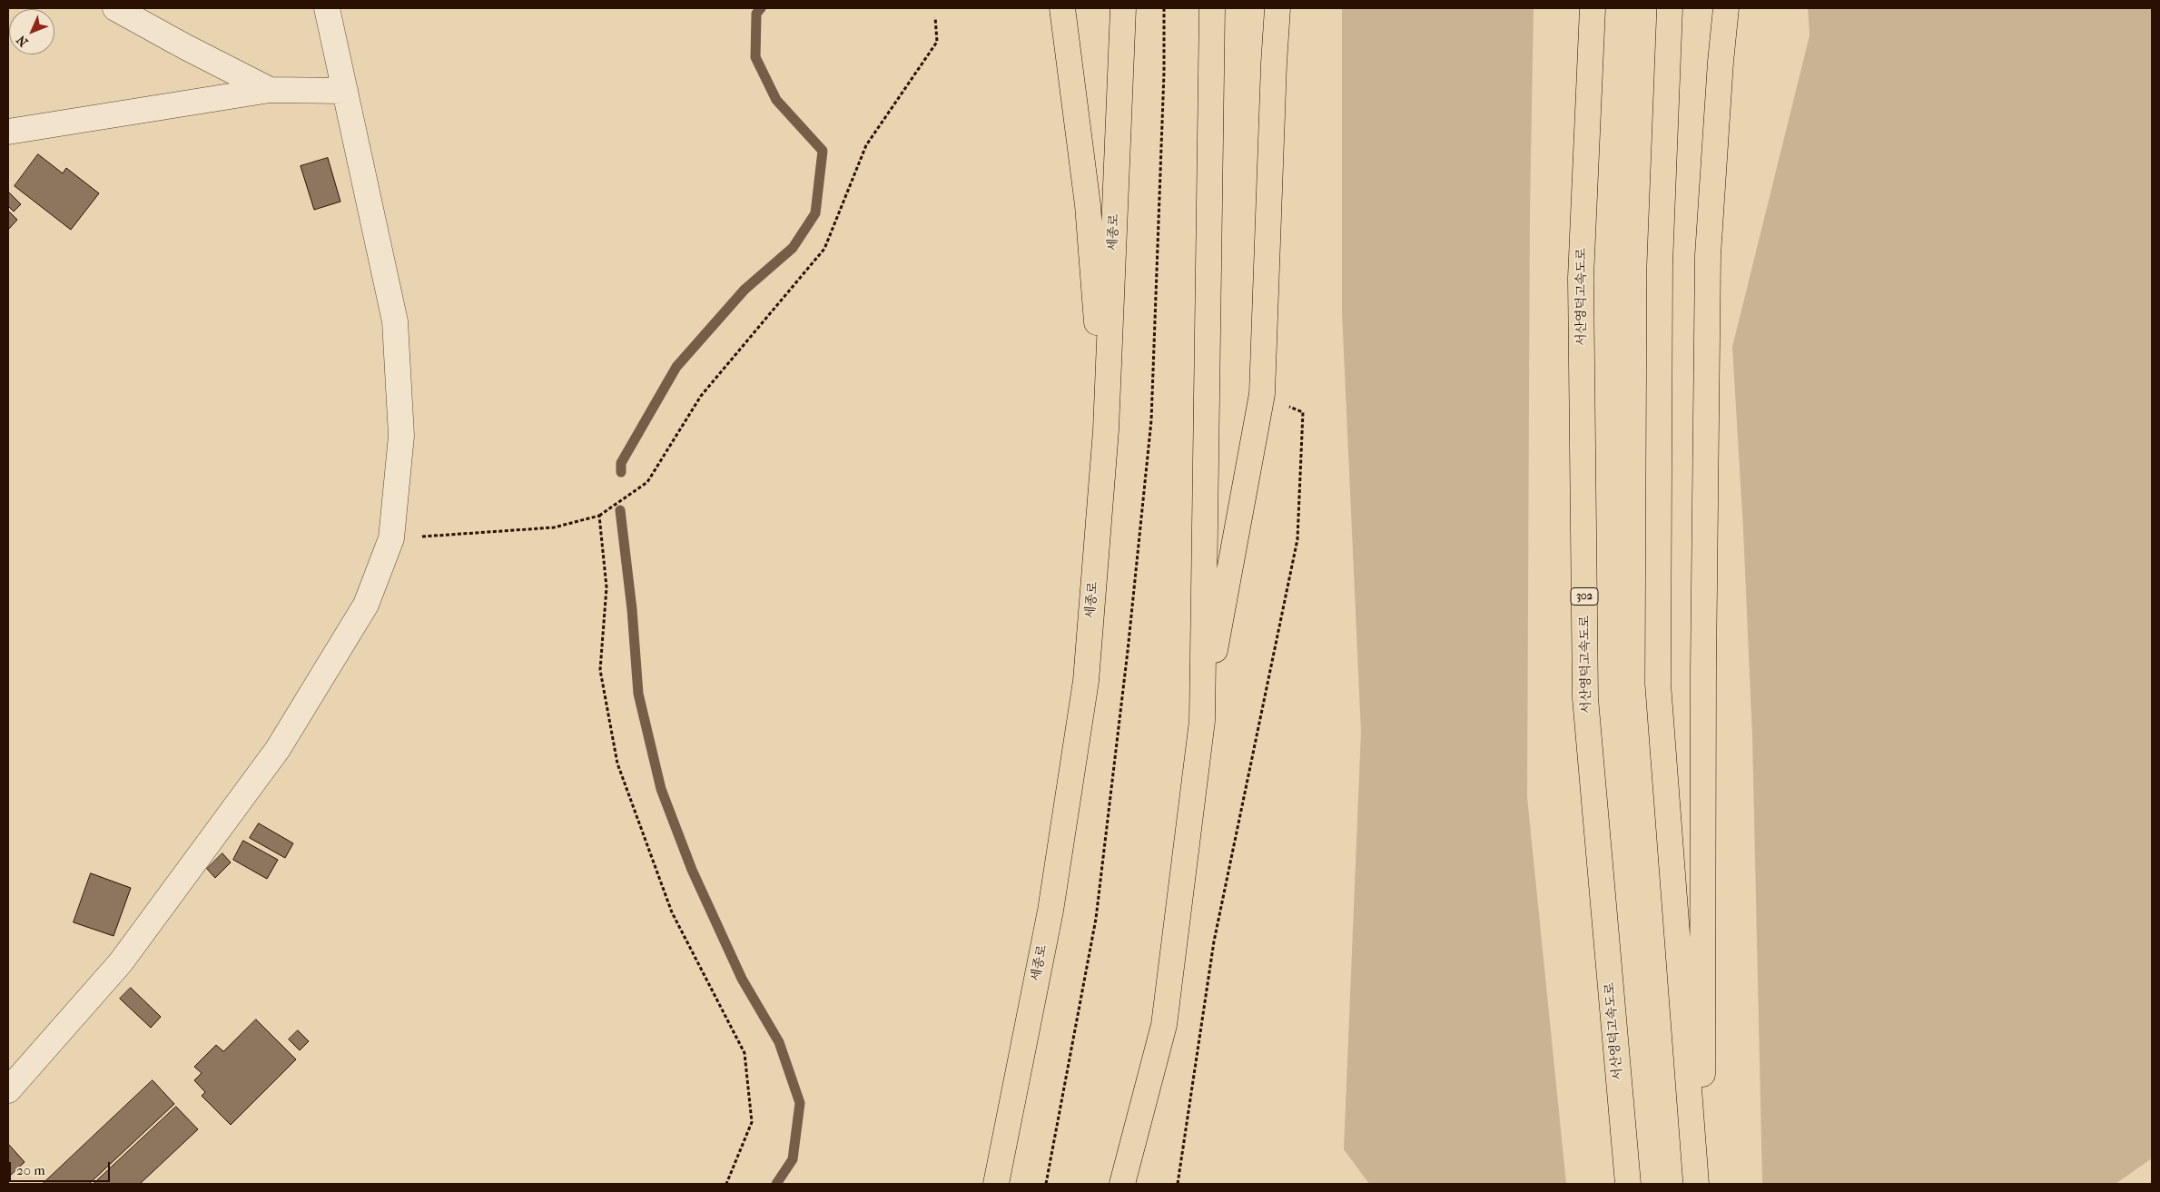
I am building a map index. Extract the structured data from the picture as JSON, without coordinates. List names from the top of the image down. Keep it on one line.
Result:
{"streets":{"highway":["세종로","서산영덕고속도로","302"]},"scale_bar":"20 m","north":"bottom left"}
